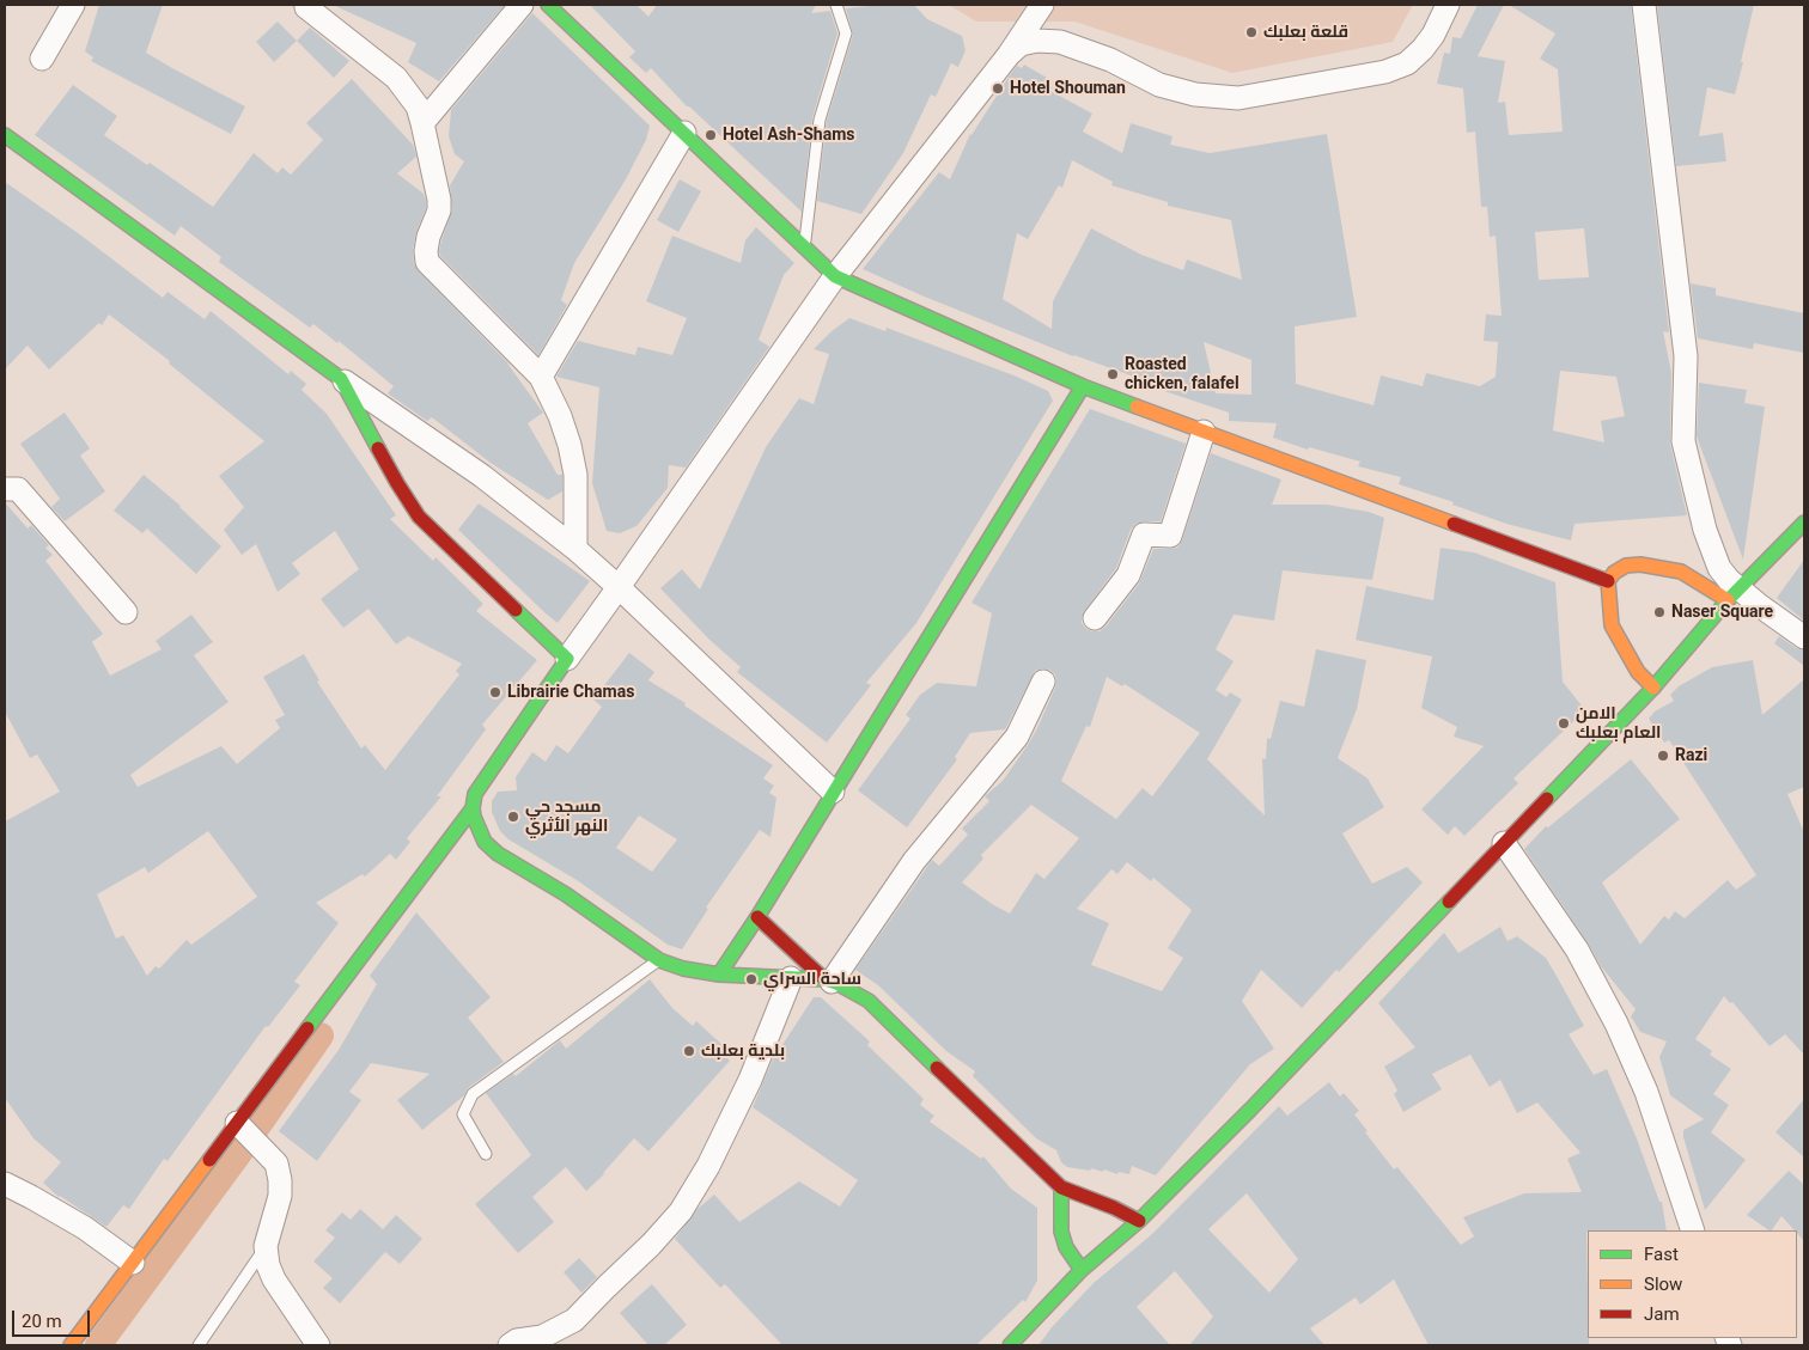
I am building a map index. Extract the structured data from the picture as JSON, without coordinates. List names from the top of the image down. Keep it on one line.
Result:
{"places":["قلعة بعلبك","Hotel Shouman","Hotel Ash-Shams","Roasted chicken, falafel","Naser Square","Librairie Chamas","الامن العام بعلبك","Razi","مسجد حي النهر الأثري","ساحة السراي","بلدية بعلبك"],"legend":["Fast","Slow","Jam"],"scale_bar":"20 m"}
